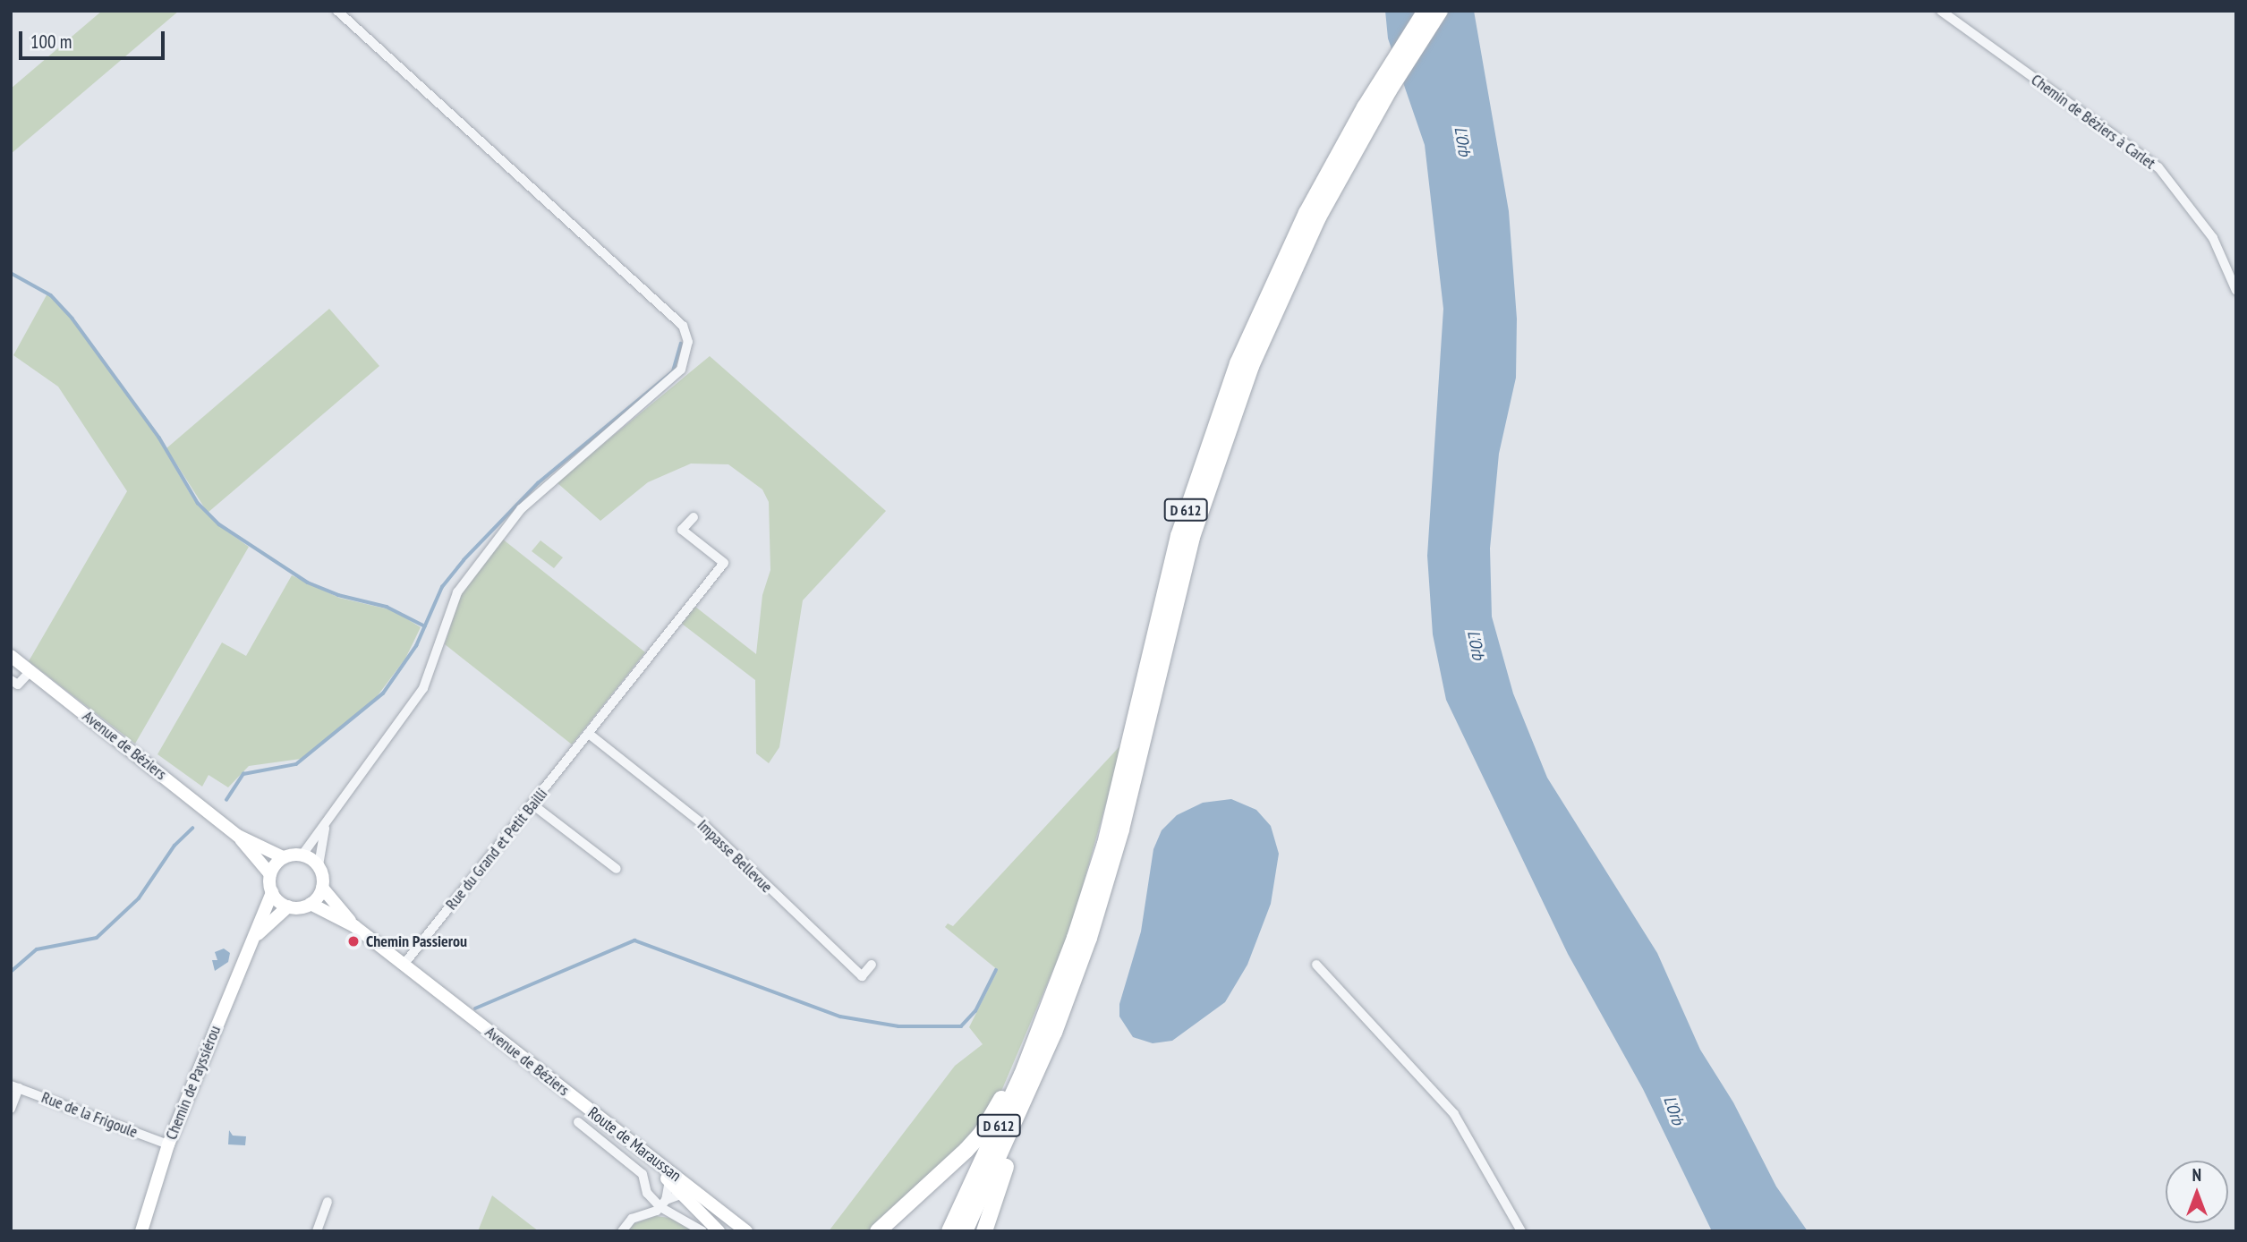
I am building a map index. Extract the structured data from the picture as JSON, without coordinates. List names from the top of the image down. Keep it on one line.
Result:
{"streets":{"highway":["D 612"],"main road":["Avenue de Béziers","Chemin de Payssiérou","Route de Maraussan"],"street":["Chemin de Béziers à Carlet","Rue du Grand et Petit Bailli","Impasse Bellevue","Rue de la Frigoule"]},"crossings":[["Avenue de Béziers","Rue du Grand et Petit Bailli"],["Avenue de Béziers","Chemin de Payssiérou"],["Avenue de Béziers","Route de Maraussan"],["Rue du Grand et Petit Bailli","Impasse Bellevue"],["Chemin de Payssiérou","Rue de la Frigoule"]],"water":["L'Orb"],"places":["Chemin Passierou"],"scale_bar":"100 m","north":"top"}
